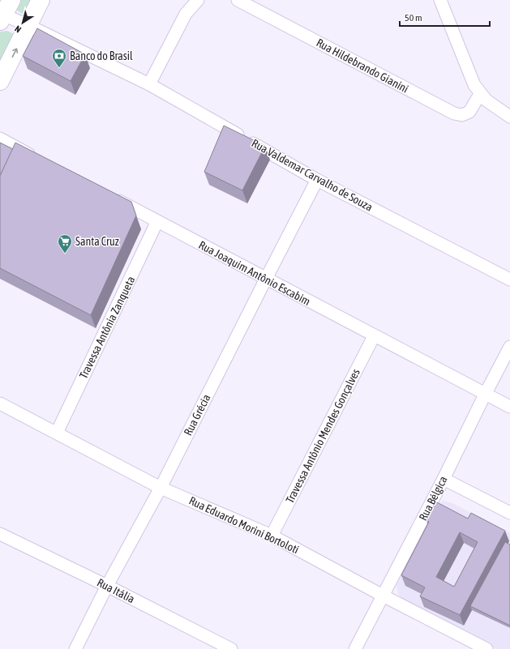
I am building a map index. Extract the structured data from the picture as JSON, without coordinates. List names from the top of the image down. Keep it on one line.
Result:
{"streets":{"street":["Rua Hildebrando Gianini","Rua Valdemar Carvalho de Souza","Rua Joaquim Antônio Escabim","Travessa Antônia Zanqueta","Rua Grécia","Travessa Antônio Mendes Gonçalves","Rua Bélgica","Rua Eduardo Morini Bortoloti","Rua Itália"]},"crossings":[["Rua Valdemar Carvalho de Souza","Rua Grécia"],["Rua Joaquim Antônio Escabim","Travessa Antônia Zanqueta"],["Rua Joaquim Antônio Escabim","Rua Grécia"],["Rua Joaquim Antônio Escabim","Travessa Antônio Mendes Gonçalves"],["Rua Joaquim Antônio Escabim","Rua Bélgica"],["Travessa Antônia Zanqueta","Rua Eduardo Morini Bortoloti"],["Rua Grécia","Rua Eduardo Morini Bortoloti"],["Rua Grécia","Rua Itália"],["Travessa Antônio Mendes Gonçalves","Rua Eduardo Morini Bortoloti"],["Rua Bélgica","Rua Eduardo Morini Bortoloti"]],"places":{"bank":["Banco do Brasil"],"supermarket":["Santa Cruz"]},"scale_bar":"50 m","north":"bottom left"}
